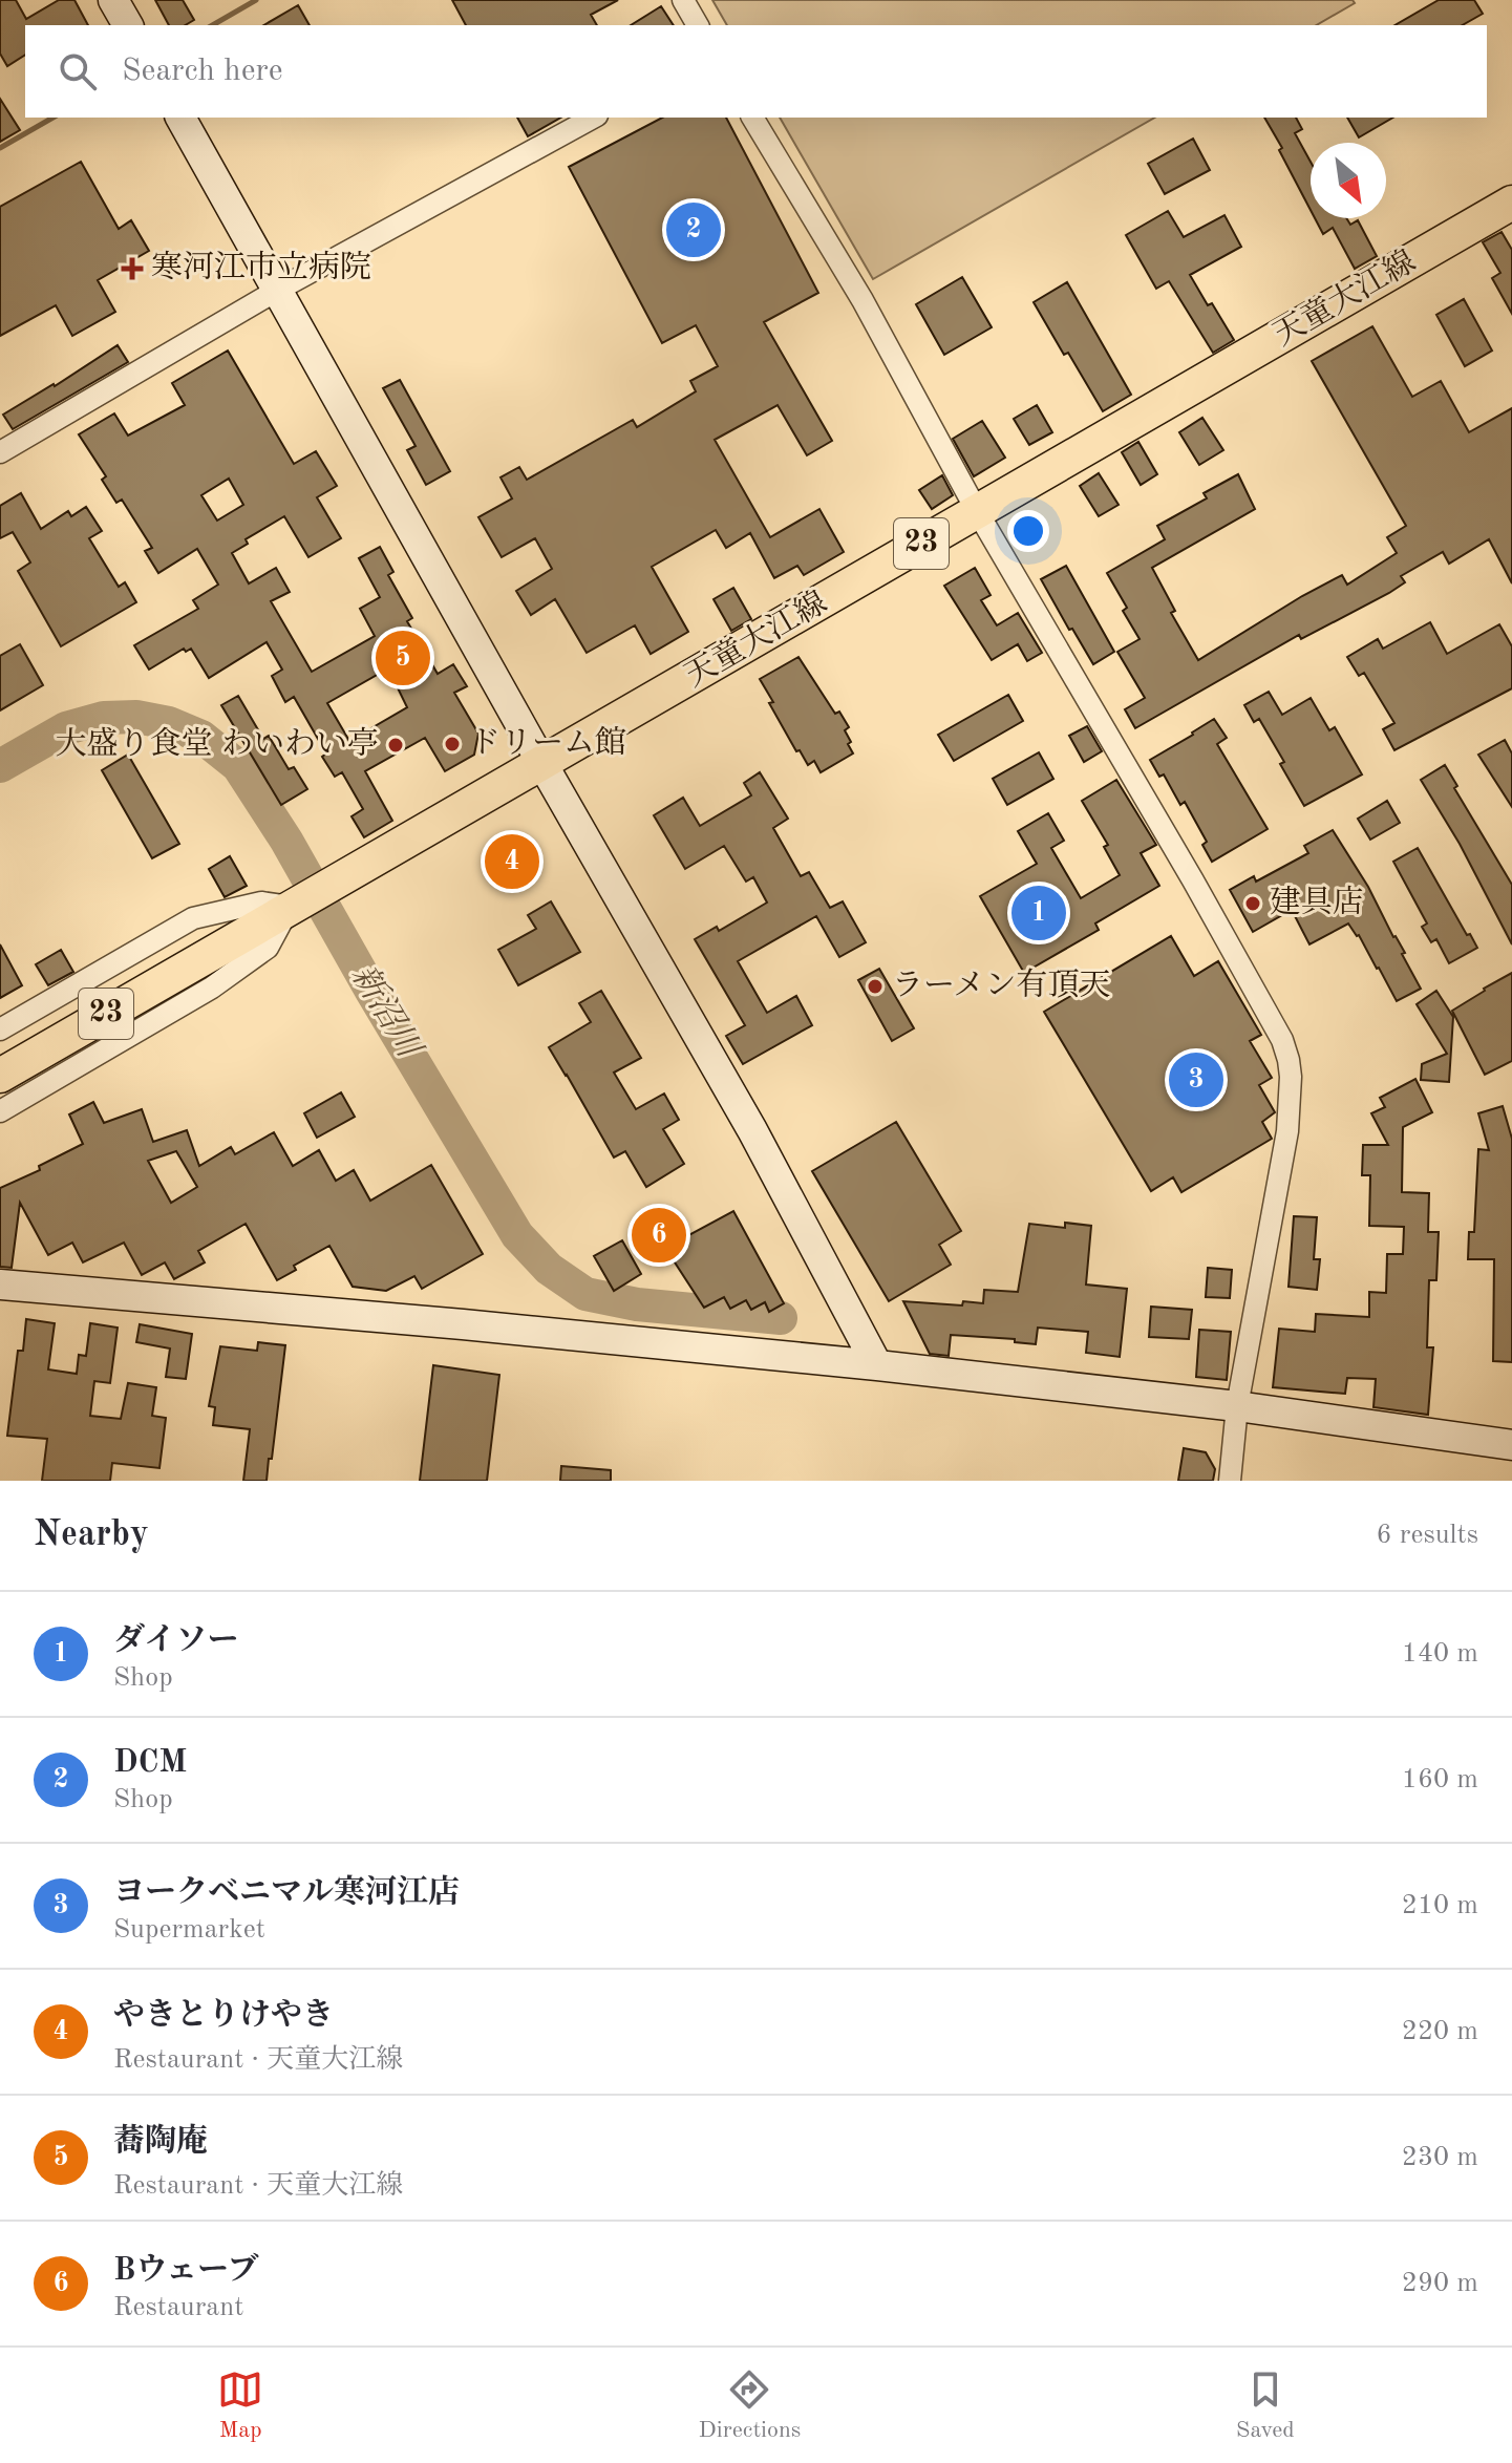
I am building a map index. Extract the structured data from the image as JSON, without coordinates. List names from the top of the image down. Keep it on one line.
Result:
{"streets":{"main road":["天童大江線","23"]},"water":["新沼川"],"places":{"health":["寒河江市立病院"],"other":["ドリーム館","大盛り食堂 わいわい亭","建具店","ラーメン有頂天"]},"north":"bottom right","page":{"search":"Search here","pins":["2","5","4","1","3","6"],"heading":["Nearby","6 results"],"list":[{"mark":"1","name":"ダイソー","note":"Shop","value":"140 m"},{"mark":"2","name":"DCM","note":"Shop","value":"160 m"},{"mark":"3","name":"ヨークベニマル寒河江店","note":"Supermarket","value":"210 m"},{"mark":"4","name":"やきとりけやき","note":"Restaurant · 天童大江線","value":"220 m"},{"mark":"5","name":"蕎陶庵","note":"Restaurant · 天童大江線","value":"230 m"},{"mark":"6","name":"Bウェーブ","note":"Restaurant","value":"290 m"}],"nav":["Map","Directions","Saved"]}}
